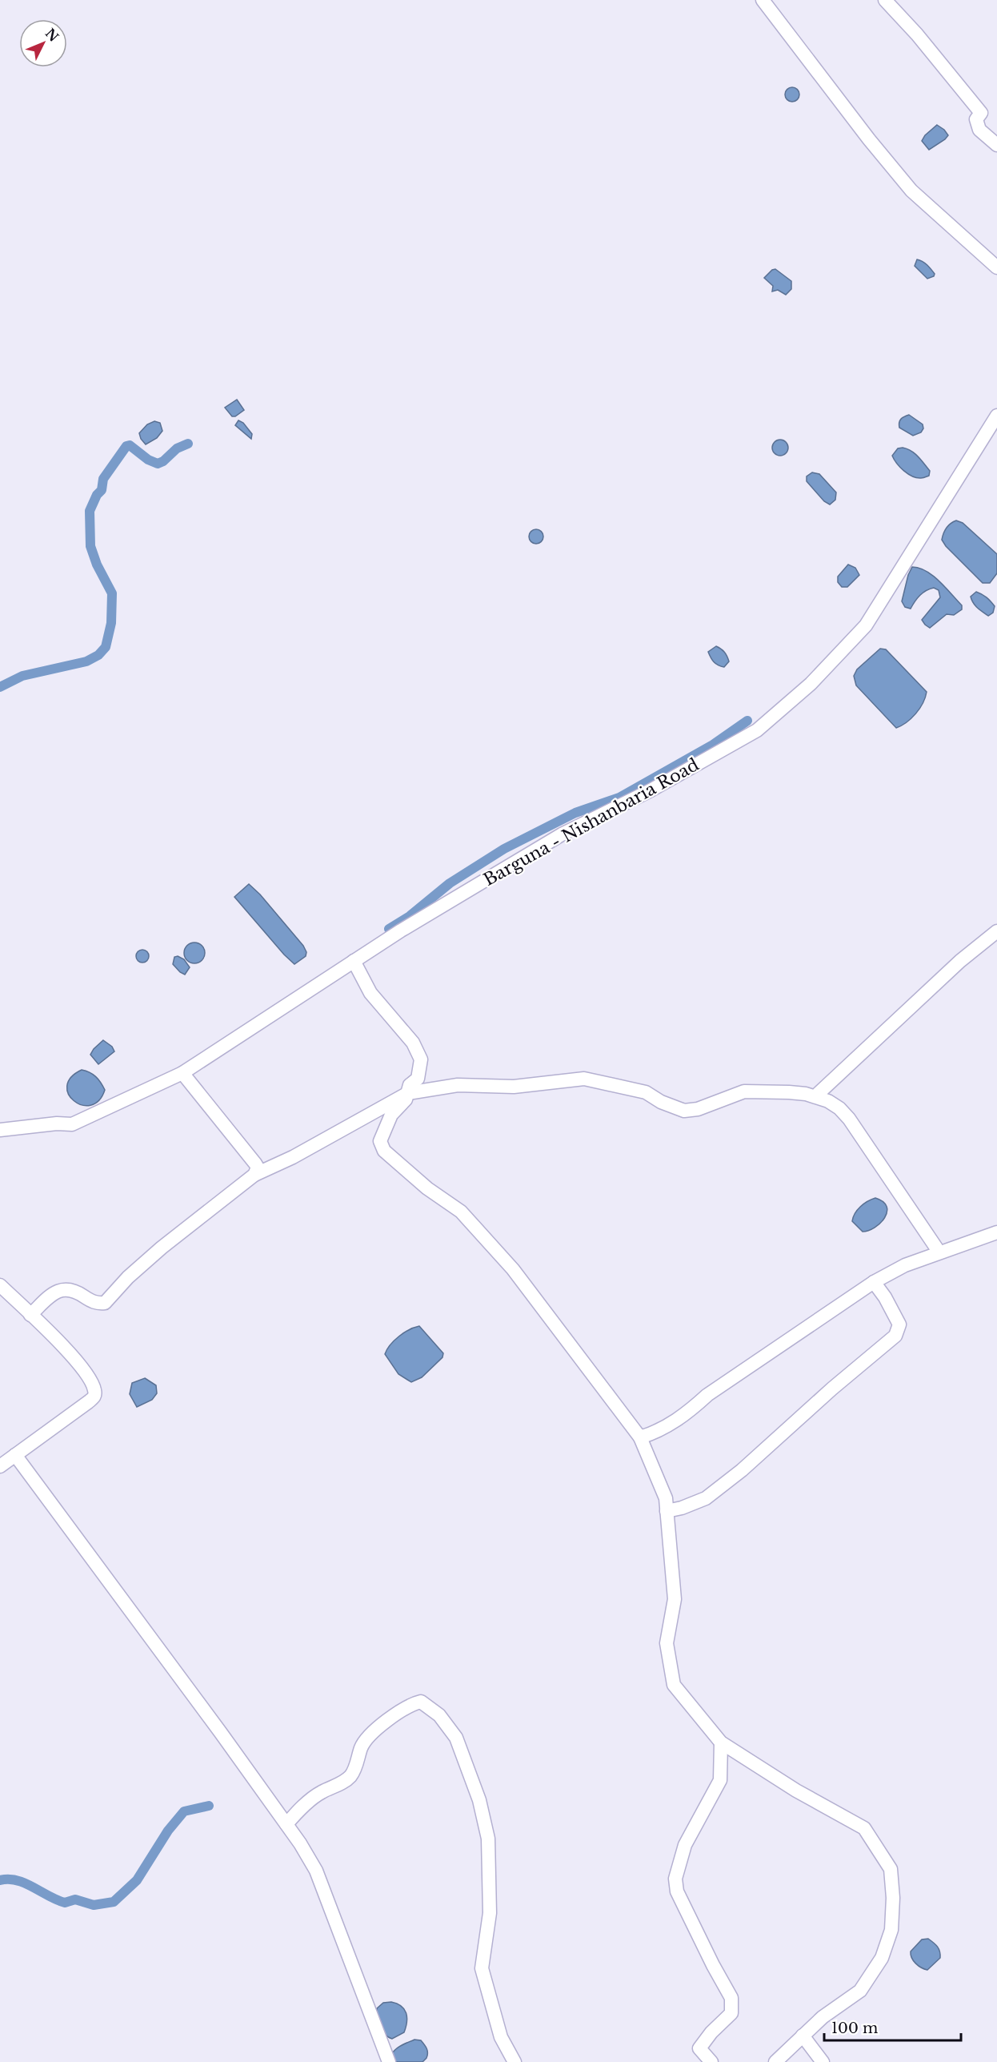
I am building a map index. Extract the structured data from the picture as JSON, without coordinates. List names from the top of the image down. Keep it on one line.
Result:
{"streets":{"street":["Barguna - Nishanbaria Road"]},"scale_bar":"100 m","north":"top right"}
